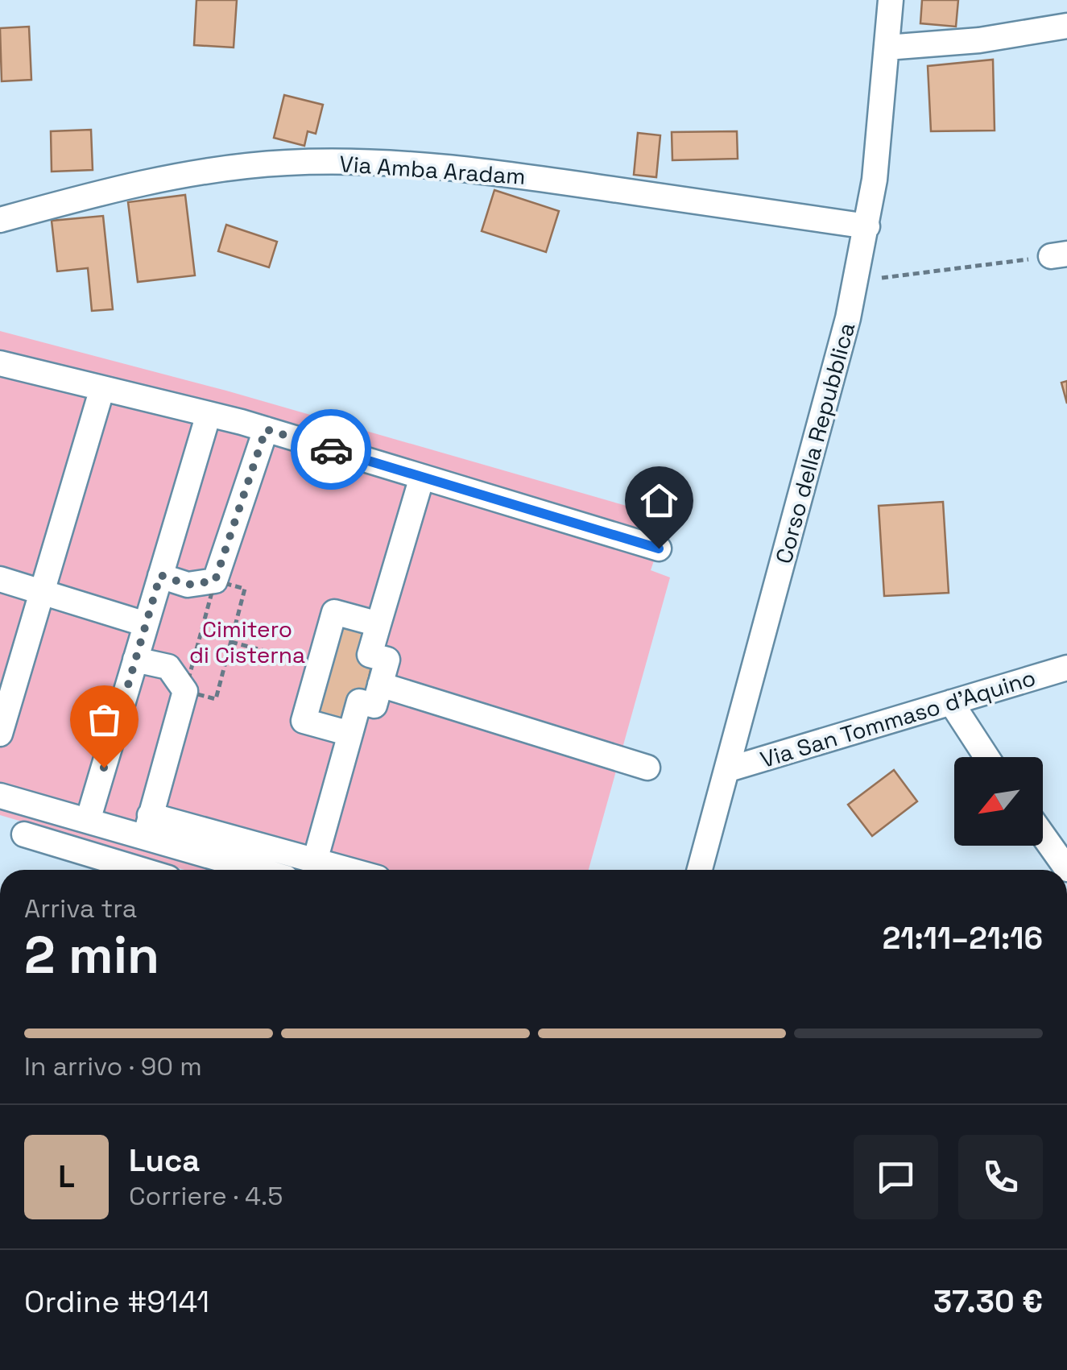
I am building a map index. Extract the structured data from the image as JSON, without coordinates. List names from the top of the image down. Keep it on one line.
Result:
{"streets":{"street":["Via Amba Aradam","Corso della Repubblica","Via San Tommaso d'Aquino"]},"crossings":[["Via Amba Aradam","Corso della Repubblica"],["Corso della Repubblica","Via San Tommaso d'Aquino"]],"parks":["Cimitero di Cisterna"],"north":"bottom left","page":{"heading":["2 min","Arriva tra","21:11–21:16"],"panel":["Luca","Corriere · 4.5","Ordine #9141","37.30 €"],"bar":"In arrivo · 90 m","round":"L"}}
